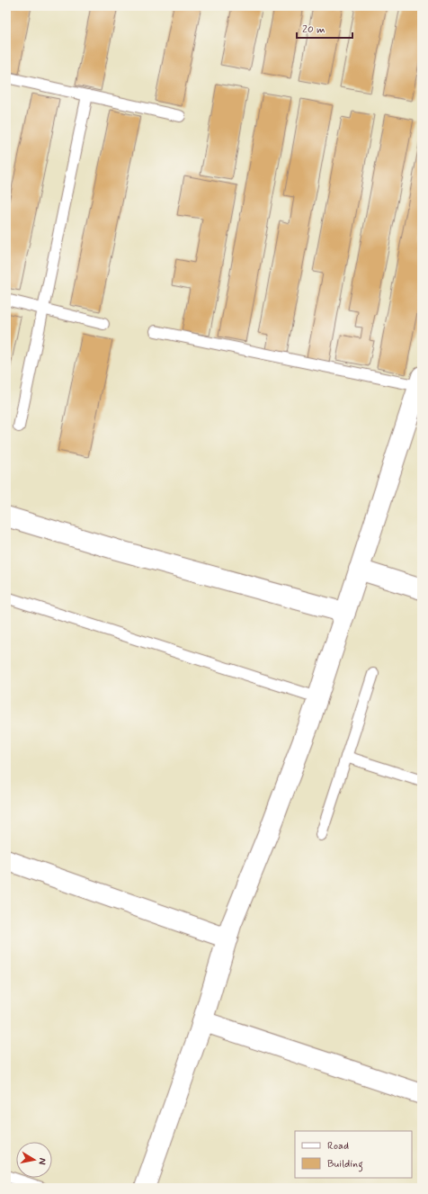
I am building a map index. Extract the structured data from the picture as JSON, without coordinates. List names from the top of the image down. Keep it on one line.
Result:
{"legend":["Road","Building"],"scale_bar":"20 m","north":"right"}
